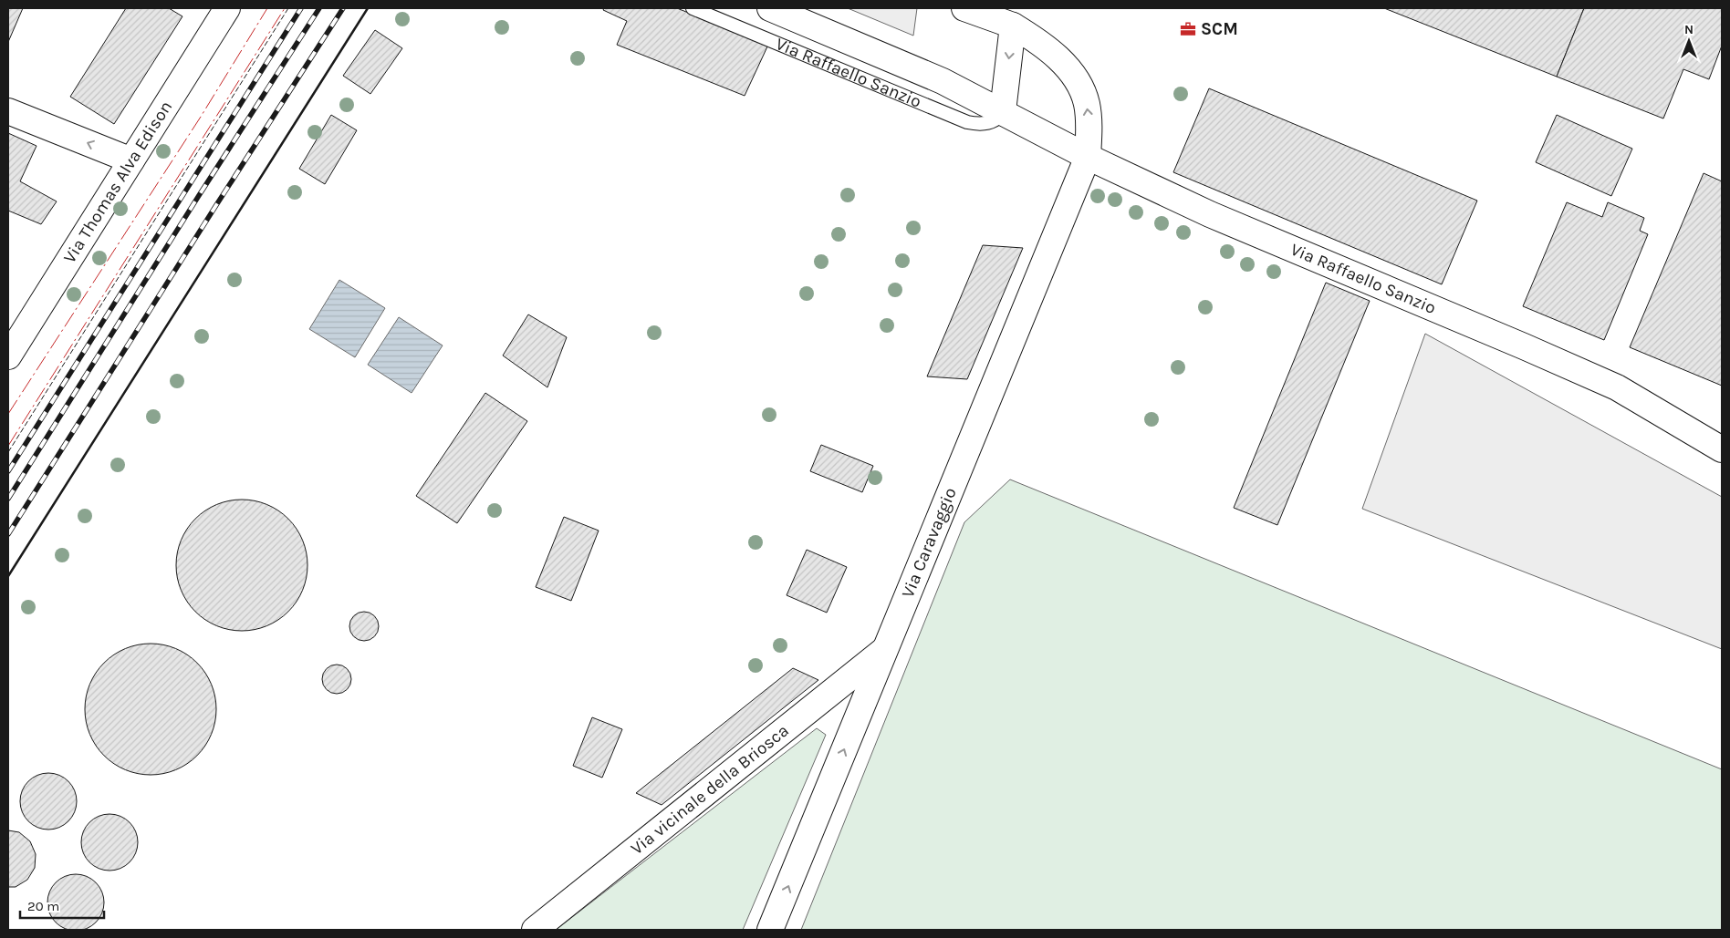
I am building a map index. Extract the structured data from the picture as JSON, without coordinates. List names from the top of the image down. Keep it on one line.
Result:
{"streets":{"street":["Via Raffaello Sanzio","Via Thomas Alva Edison","Via Caravaggio","Via vicinale della Briosca"]},"crossings":[["Via Raffaello Sanzio","Via Caravaggio"],["Via Caravaggio","Via vicinale della Briosca"]],"one_way":["Via Caravaggio"],"places":{"office":["SCM"]},"scale_bar":"20 m","north":"top"}
